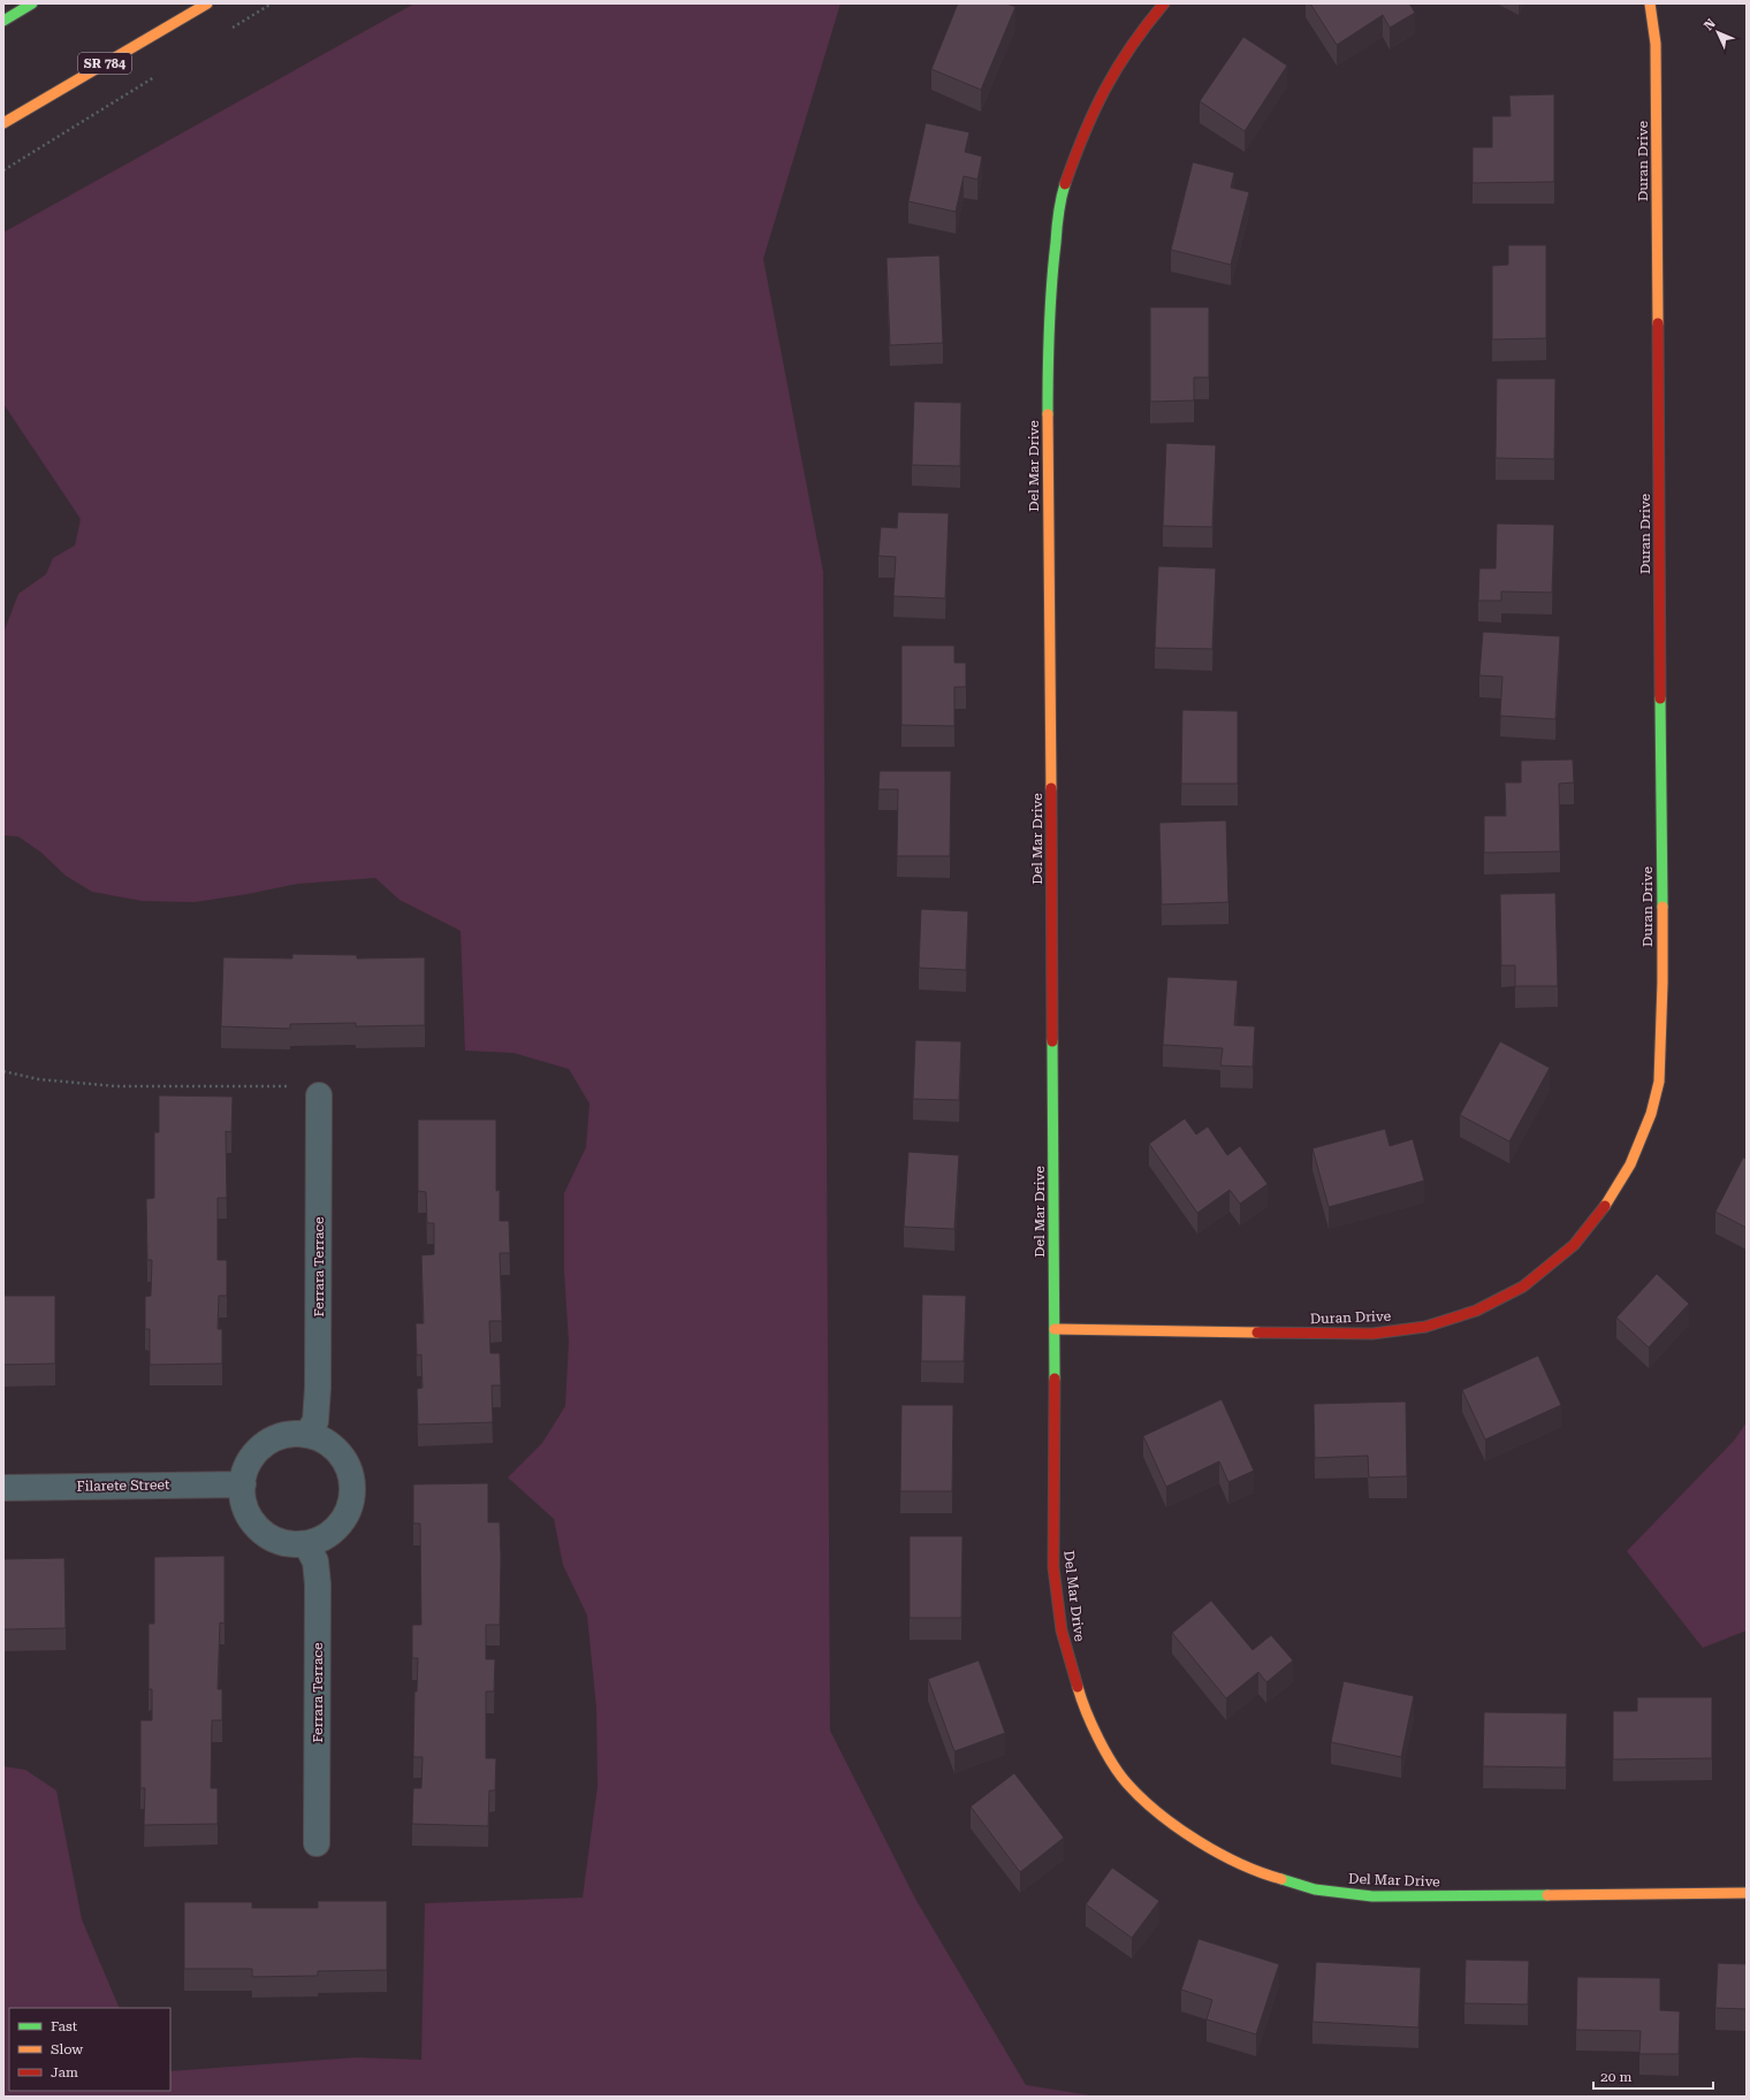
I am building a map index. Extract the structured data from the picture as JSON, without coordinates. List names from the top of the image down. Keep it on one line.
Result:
{"streets":{"street":["SR 784","Duran Drive","Del Mar Drive","Ferrara Terrace","Filarete Street"]},"crossings":[["Duran Drive","Del Mar Drive"],["Ferrara Terrace","Filarete Street"]],"legend":["Fast","Slow","Jam"],"scale_bar":"20 m","north":"top left"}
